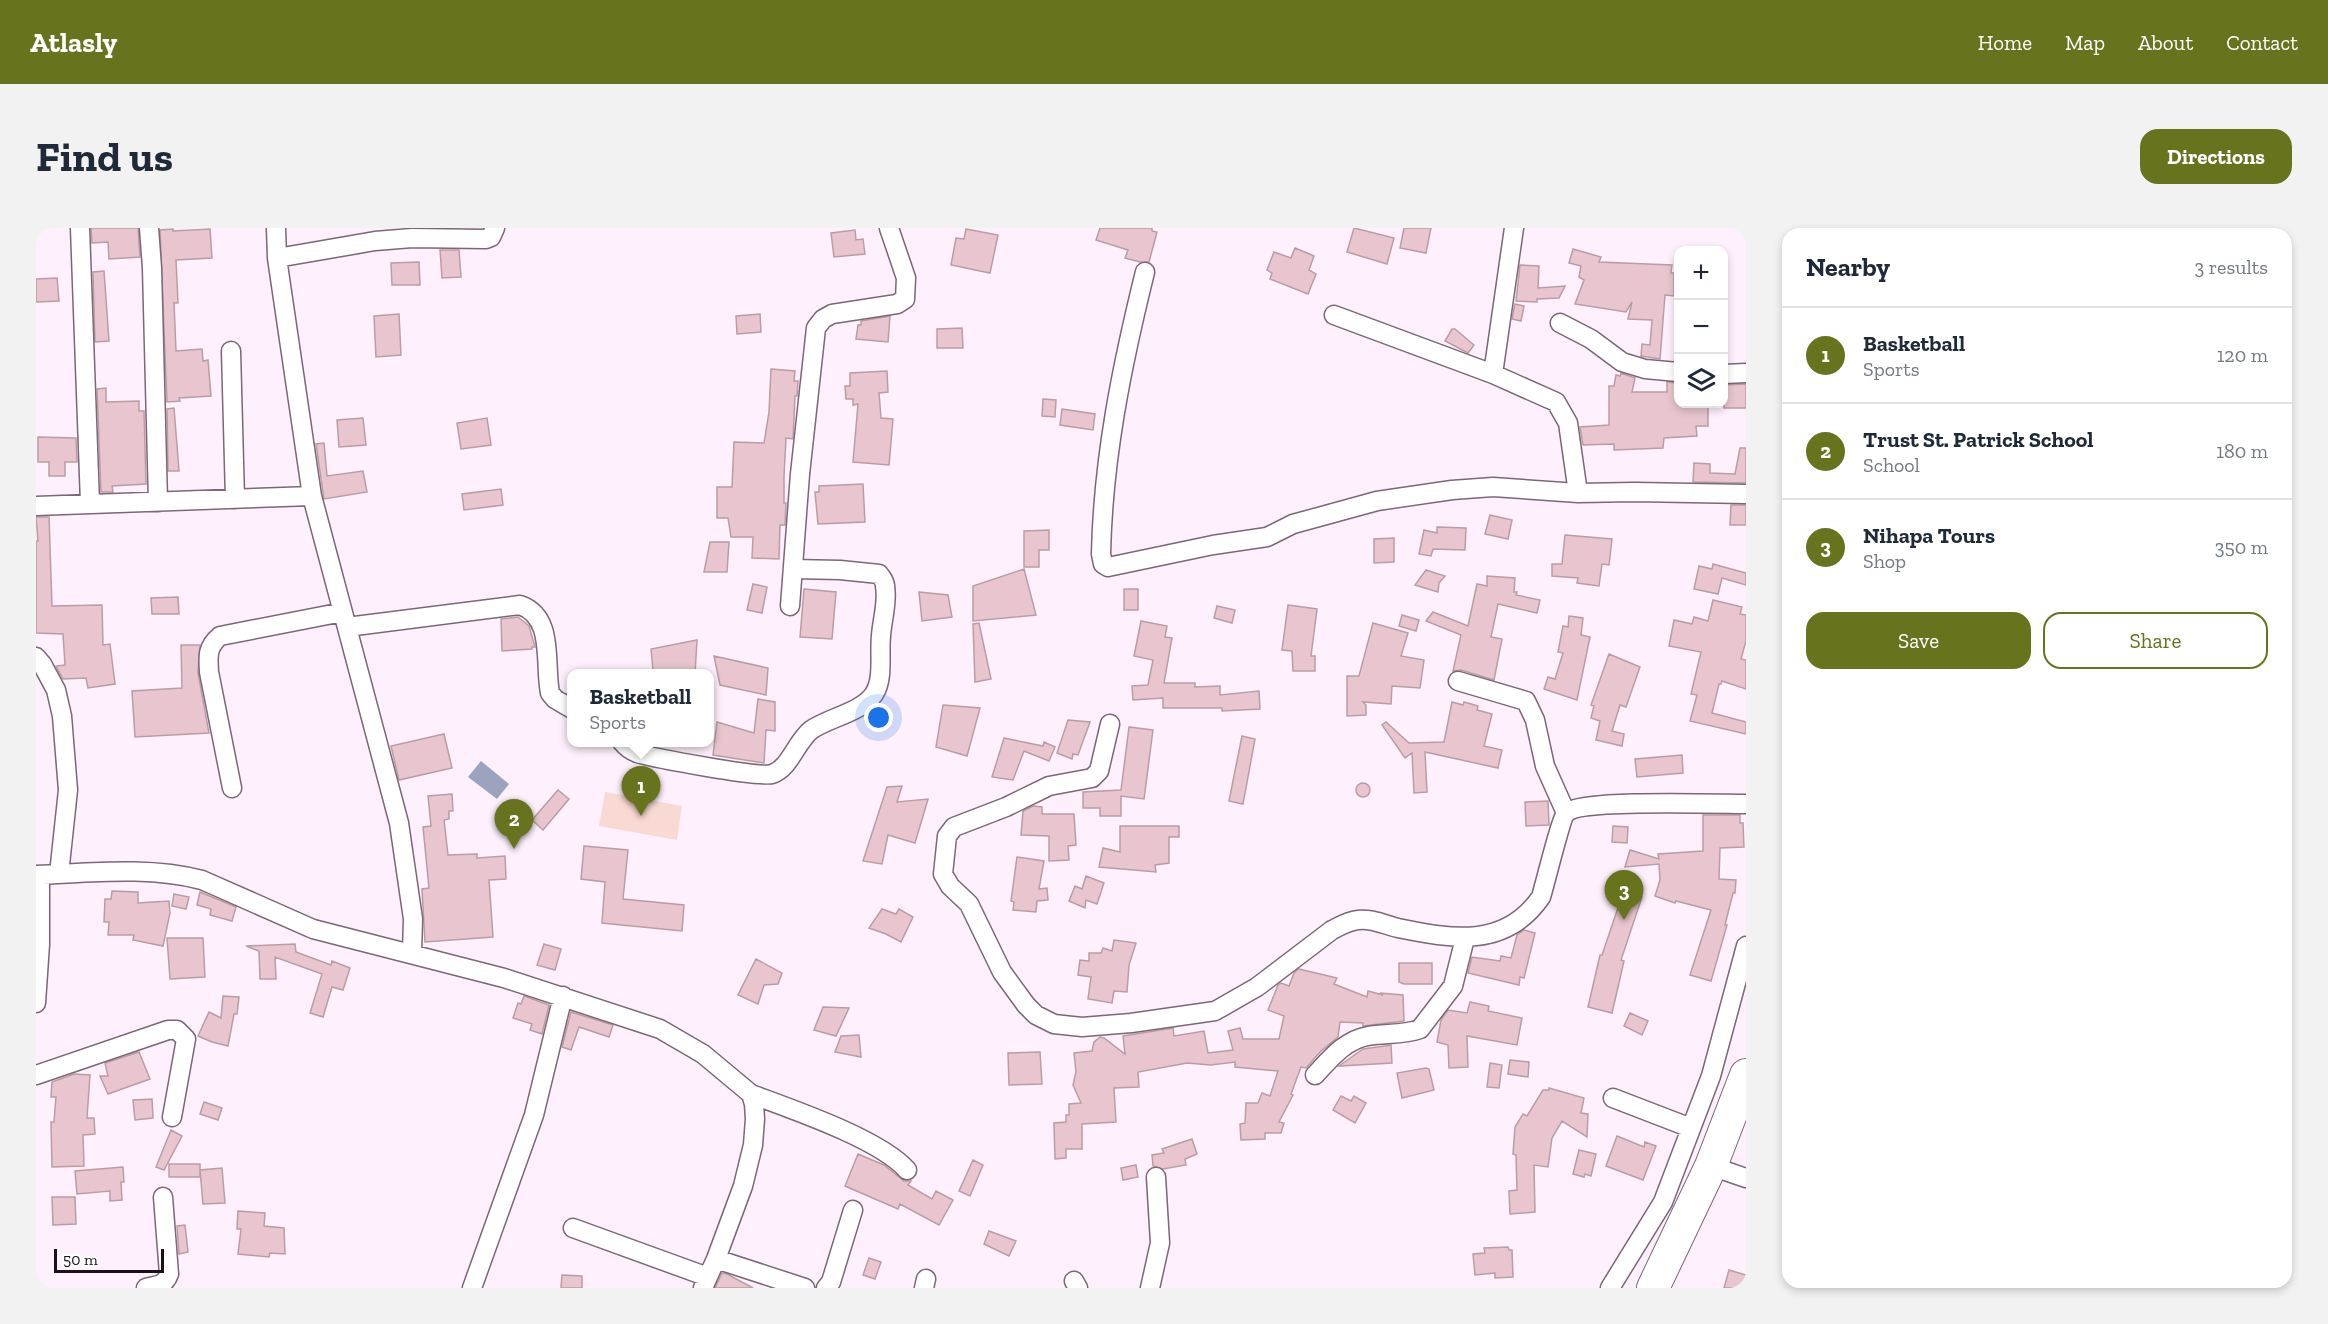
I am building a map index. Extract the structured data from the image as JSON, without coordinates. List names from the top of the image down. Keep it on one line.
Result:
{"scale_bar":"50 m","page":{"header":"Atlasly","nav":["Home","Map","About","Contact"],"buttons":["Directions",["Save","Share"]],"title":"Find us","heading":["Nearby","3 results"],"map_buttons":["+","−"],"list":[{"mark":"1","name":"Basketball","note":"Sports","value":"120 m"},{"mark":"2","name":"Trust St. Patrick School","note":"School","value":"180 m"},{"mark":"3","name":"Nihapa Tours","note":"Shop","value":"350 m"}],"popup":["Basketball","Sports"],"pins":["1","2","3"],"scale":"50 m"}}
